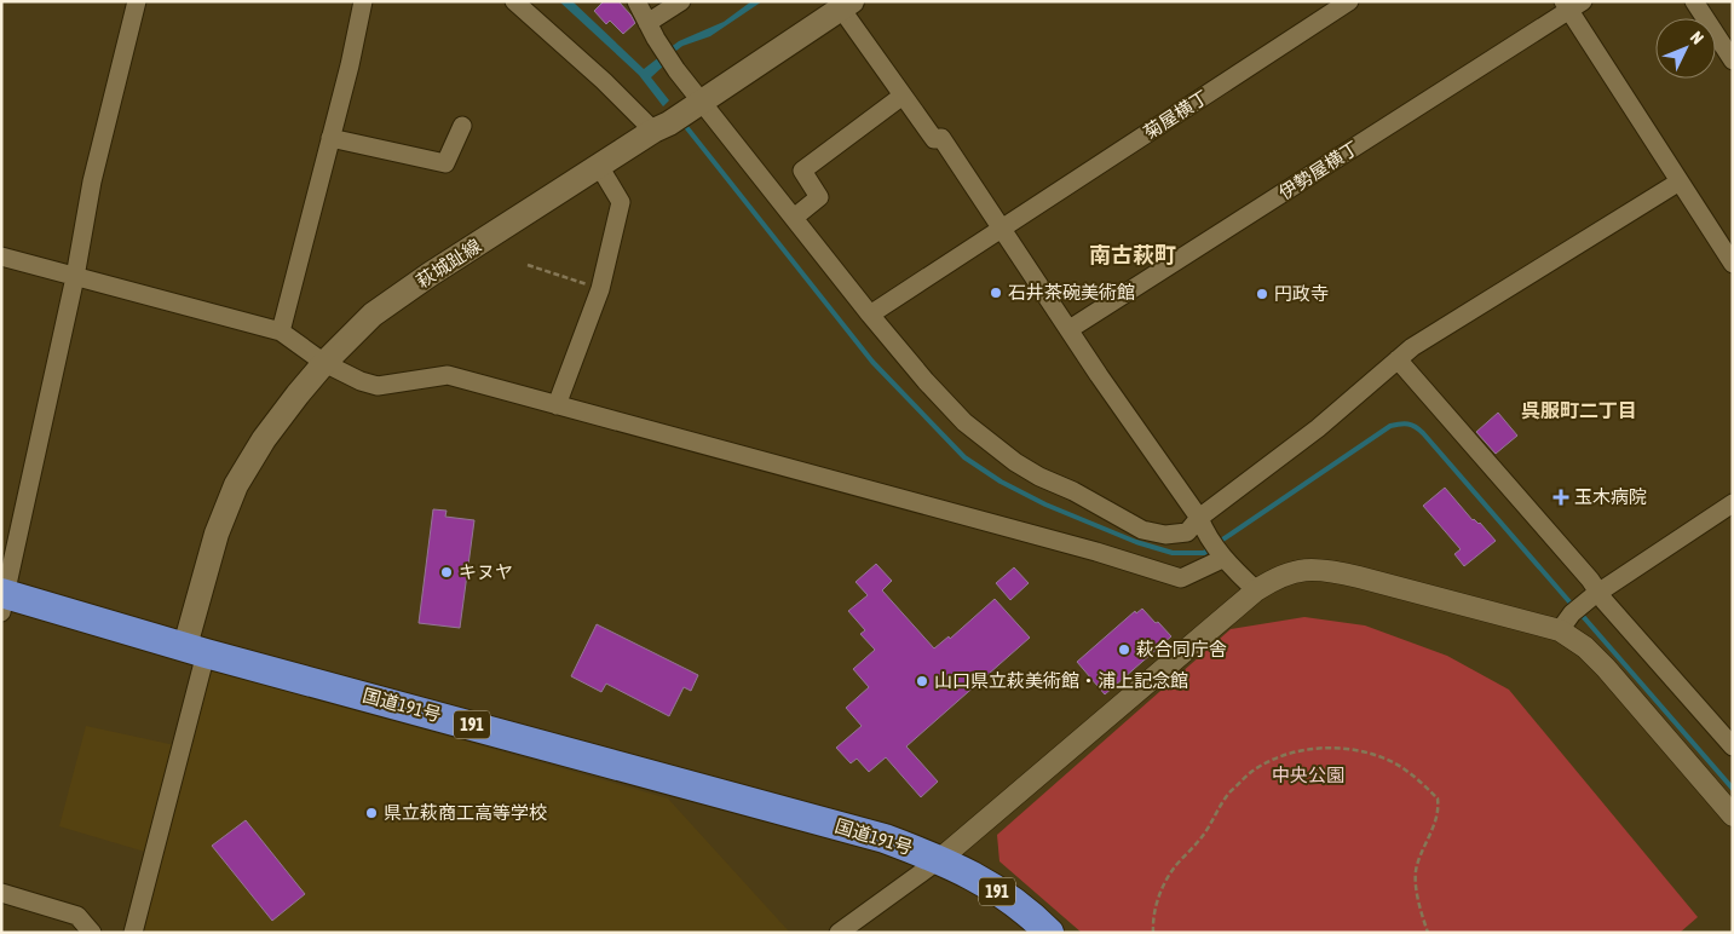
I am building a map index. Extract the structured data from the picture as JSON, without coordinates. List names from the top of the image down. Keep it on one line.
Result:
{"streets":{"highway":["国道191号","191"],"main road":["萩城趾線"],"street":["菊屋横丁","伊勢屋横丁"]},"crossings":[["萩城趾線","国道191号"]],"districts":["南古萩町","呉服町二丁目"],"parks":["中央公園"],"places":{"other":["石井茶碗美術館","円政寺","キヌヤ","萩合同庁舎","山口県立萩美術館・浦上記念館","県立萩商工高等学校"],"health":["玉木病院"]},"north":"top right"}
